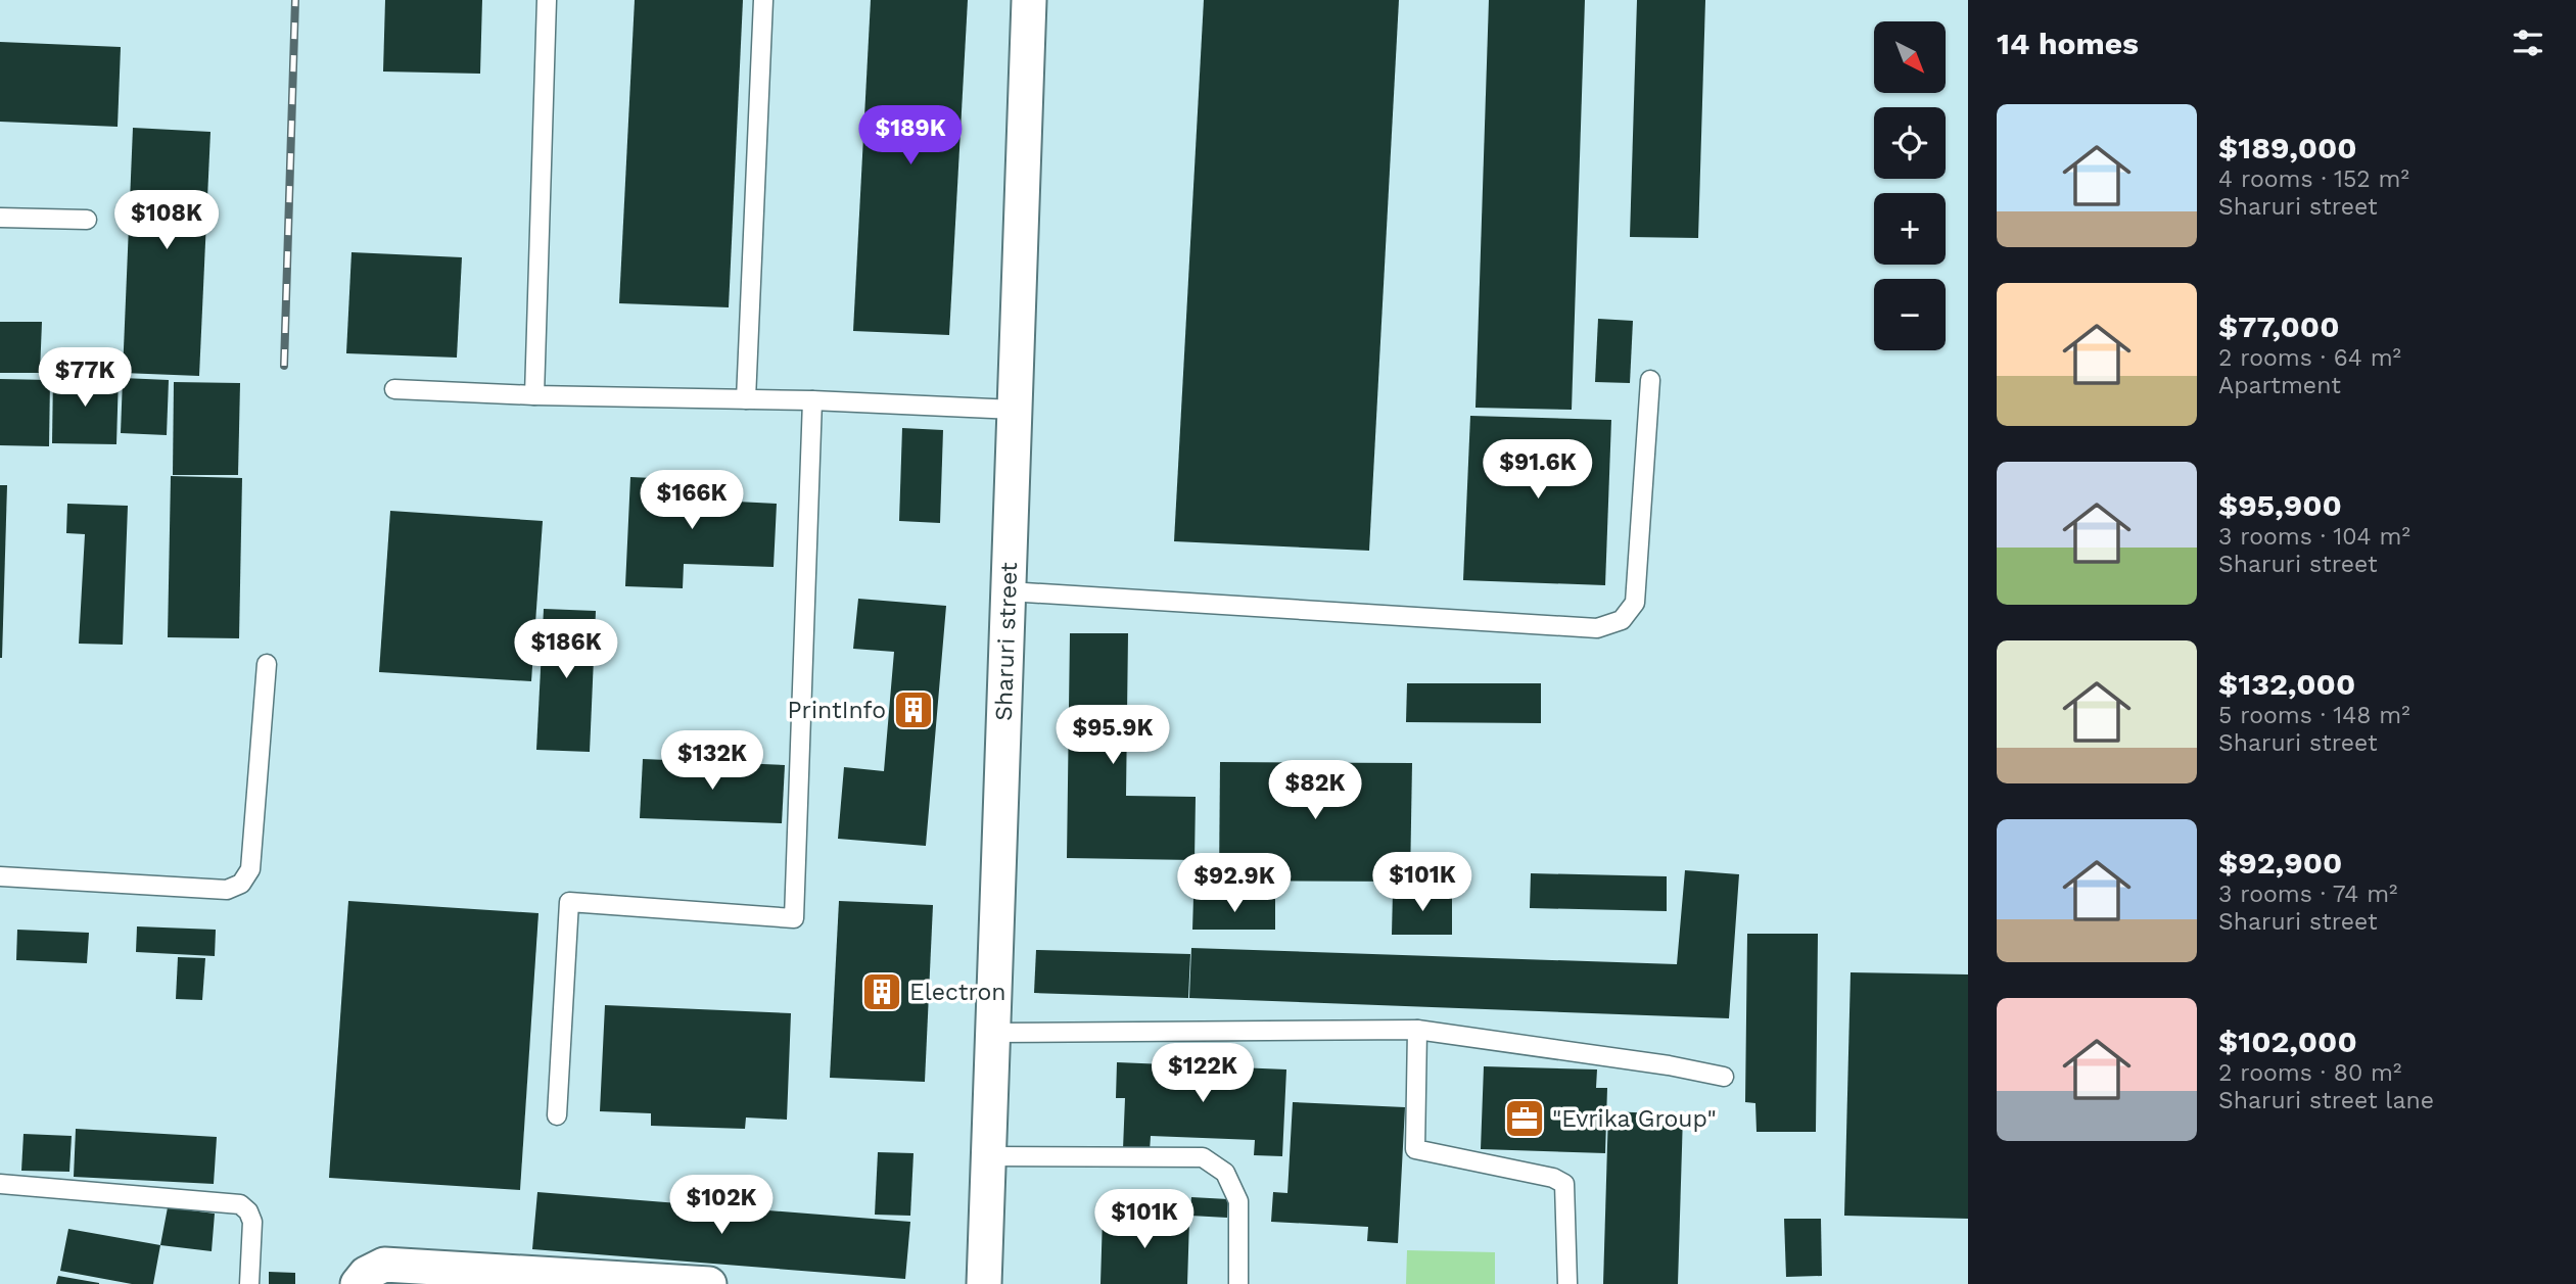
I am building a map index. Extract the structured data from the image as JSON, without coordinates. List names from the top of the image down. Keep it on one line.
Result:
{"streets":{"street":["Sharuri street"]},"places":{"building":["PrintInfo","Electron"],"office":["\"Evrika Group\""]},"north":"bottom right","page":{"heading":"14 homes","map_buttons":["+","−"],"list":[{"name":"$189,000","note":"4 rooms · 152 m² · Sharuri street"},{"name":"$77,000","note":"2 rooms · 64 m² · Apartment"},{"name":"$95,900","note":"3 rooms · 104 m² · Sharuri street"},{"name":"$132,000","note":"5 rooms · 148 m² · Sharuri street"},{"name":"$92,900","note":"3 rooms · 74 m² · Sharuri street"},{"name":"$102,000","note":"2 rooms · 80 m² · Sharuri street lane"}],"price":["$189K","$108K","$77K","$91.6K","$166K","$186K","$95.9K","$132K","$82K","$101K","$92.9K","$122K","$102K","$101K"]}}
